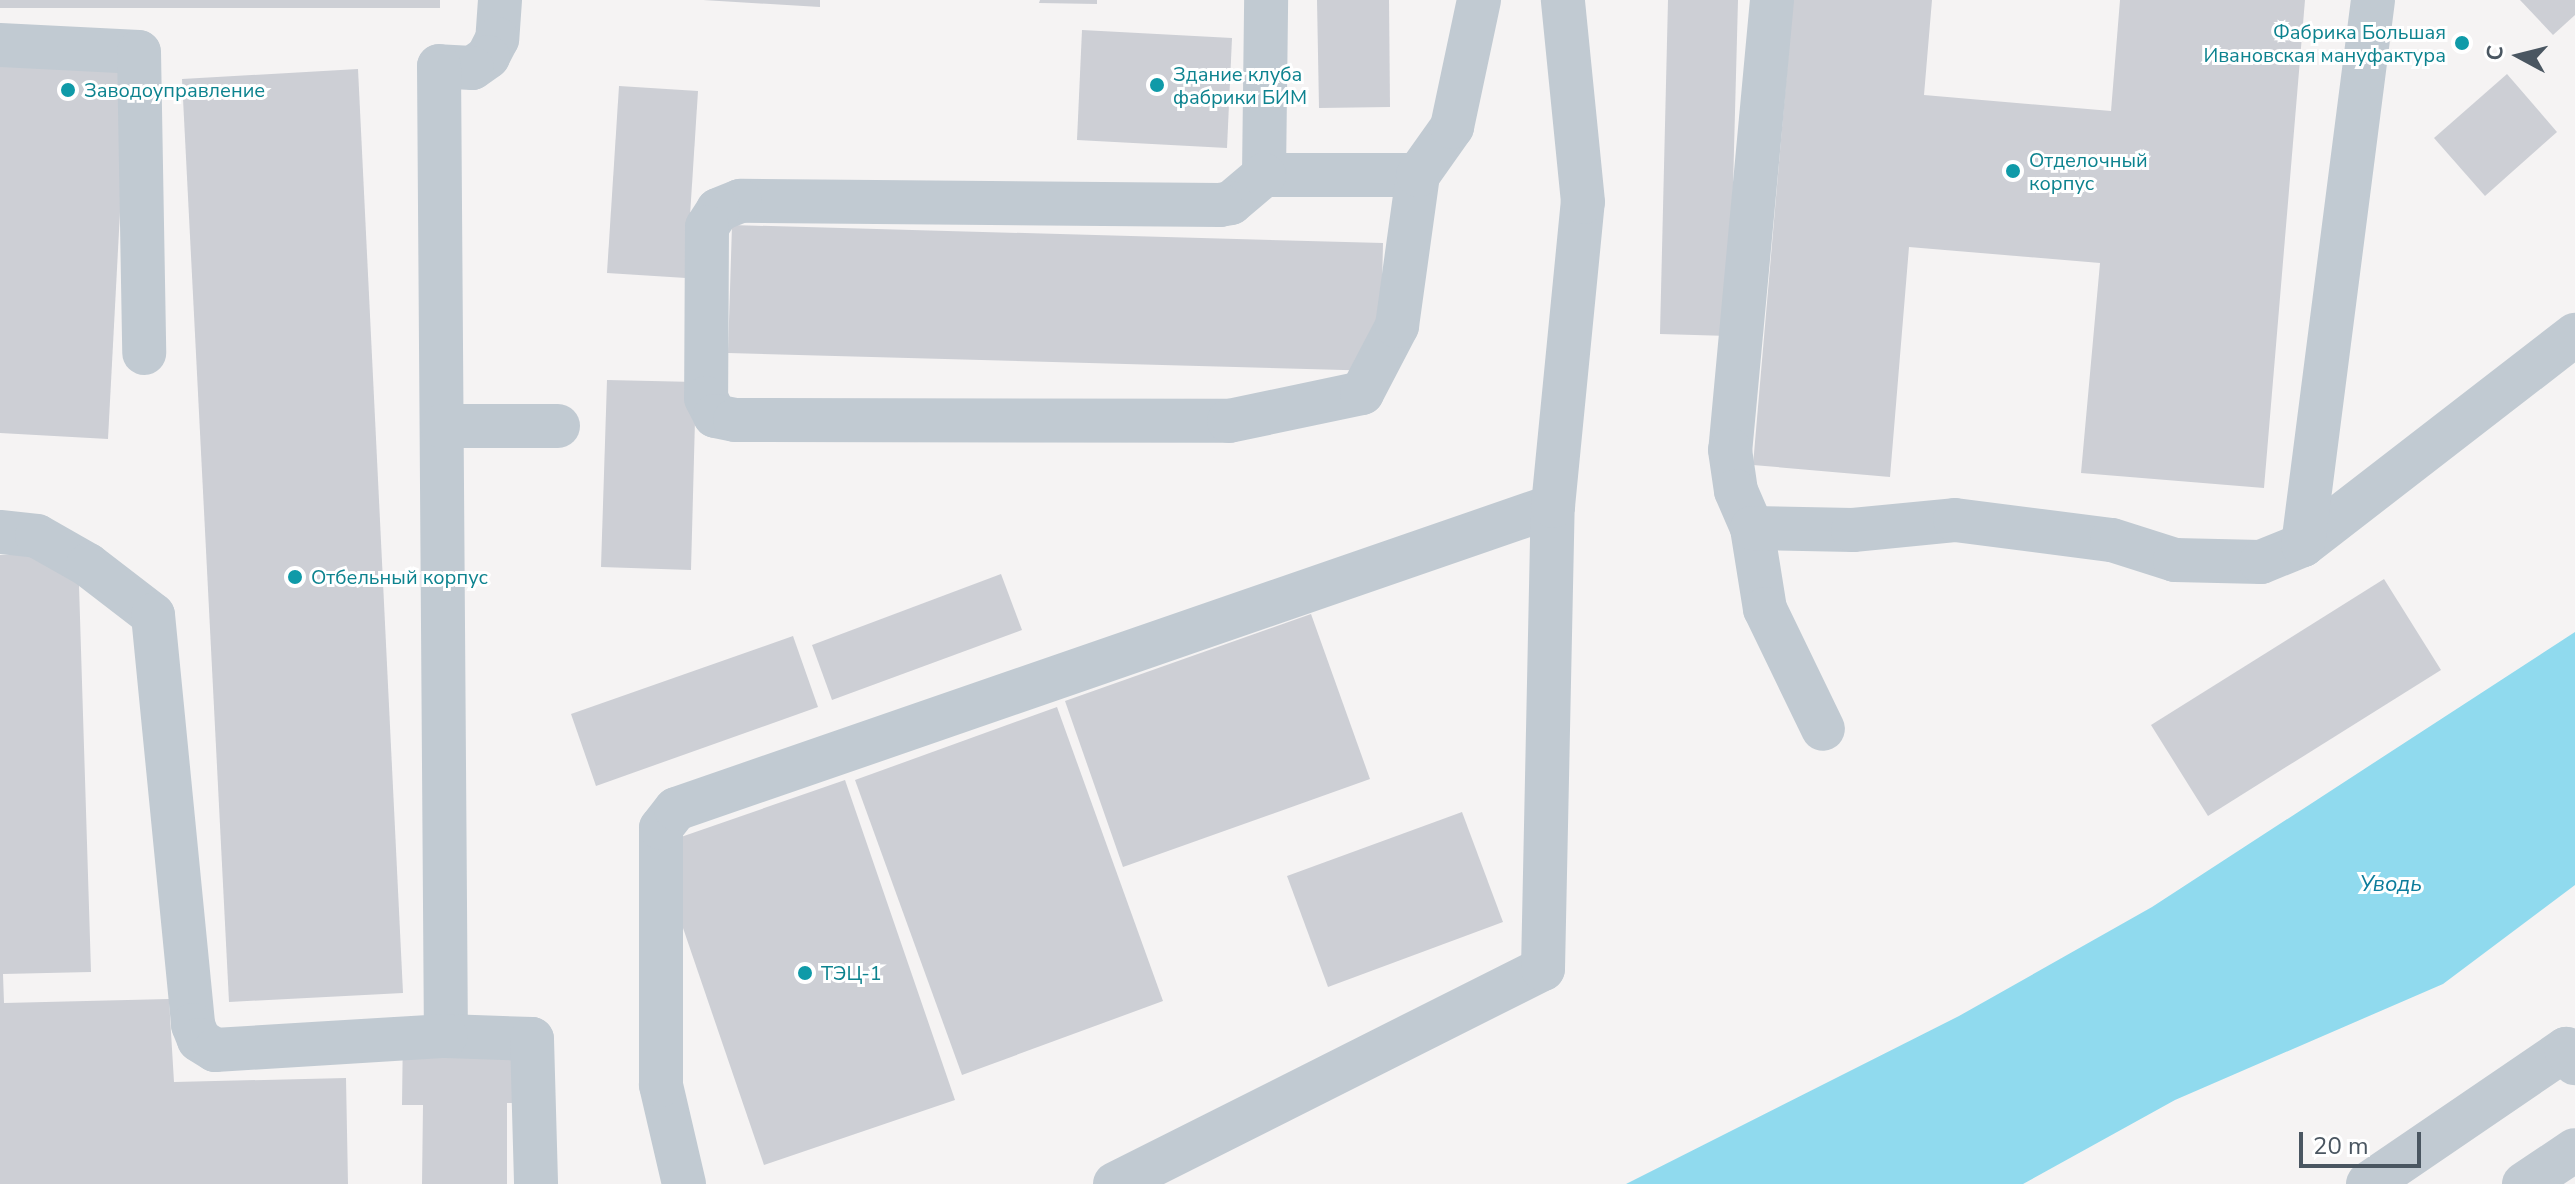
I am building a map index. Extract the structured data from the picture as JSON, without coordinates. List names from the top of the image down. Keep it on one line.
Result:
{"water":["Уводь"],"places":["Фабрика Большая Ивановская мануфактура","Здание клуба фабрики БИМ","Заводоуправление","Отделочный корпус","Отбельный корпус","ТЭЦ-1"],"scale_bar":"20 m","north":"left"}
